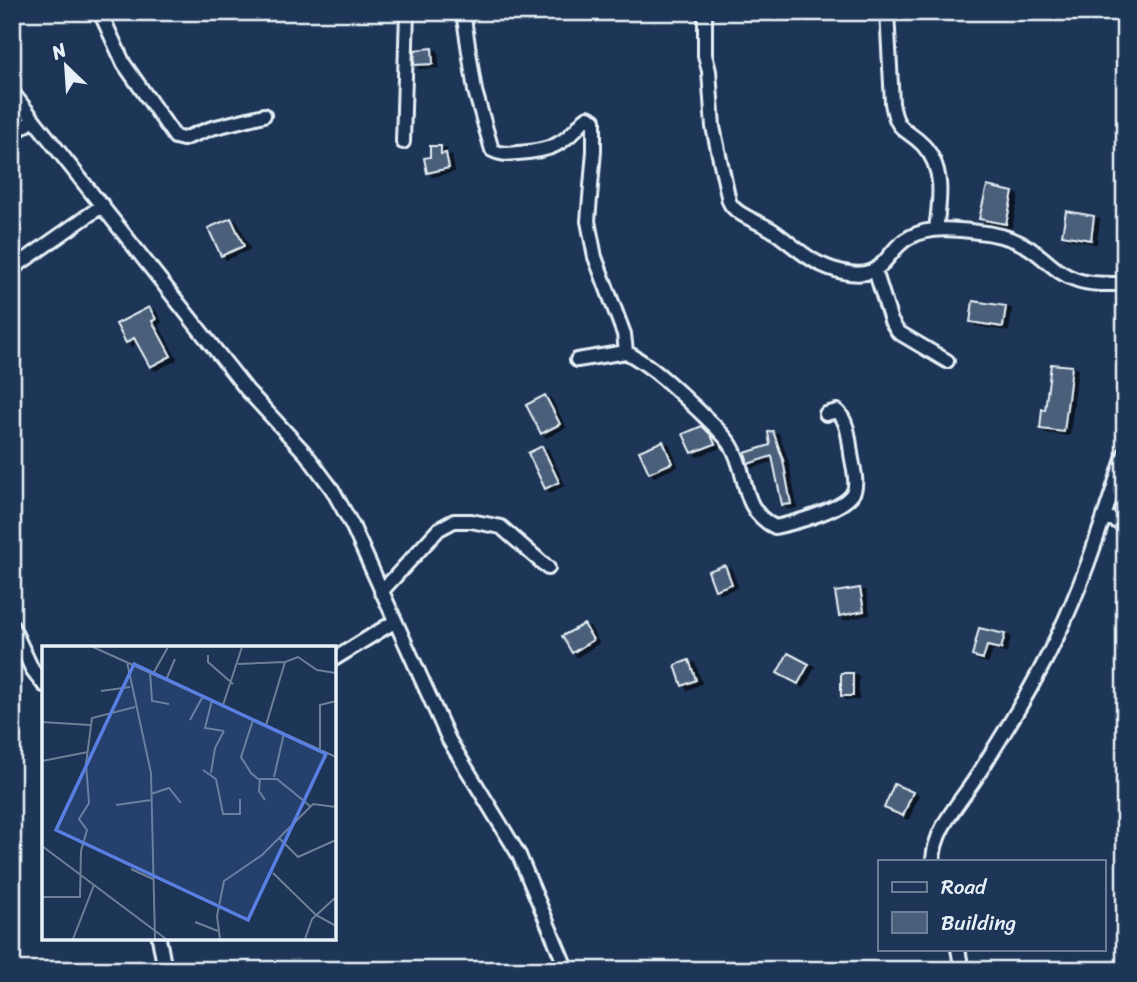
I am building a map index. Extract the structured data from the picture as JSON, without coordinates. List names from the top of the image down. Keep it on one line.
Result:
{"legend":["Road","Building"],"north":"top left"}
